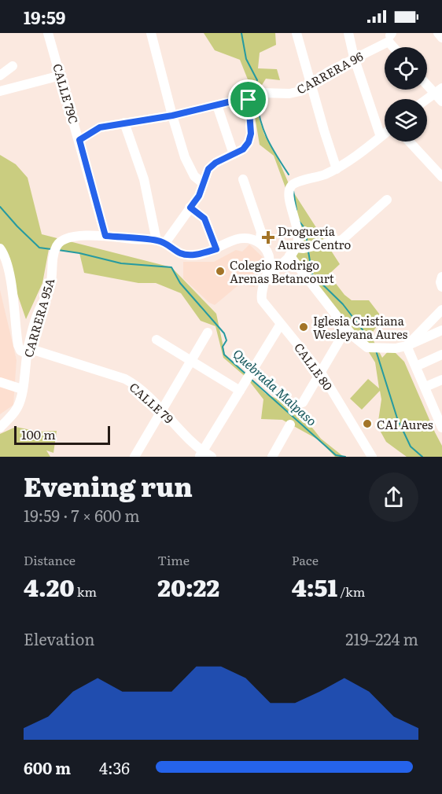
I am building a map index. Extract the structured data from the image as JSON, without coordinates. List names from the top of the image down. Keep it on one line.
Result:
{"streets":{"street":["CARRERA 96","CALLE 79C","CARRERA 95A","CALLE 80","CALLE 79"]},"crossings":[["CARRERA 96","CALLE 79C"],["CALLE 79C","CARRERA 95A"],["CARRERA 95A","CALLE 79"]],"water":["Quebrada Malpaso"],"places":{"health":["Droguería Aures Centro"],"other":["Colegio Rodrigo Arenas Betancourt","Iglesia Cristiana Wesleyana Aures","CAI Aures"]},"scale_bar":"100 m","page":{"status":"19:59","scale":"100 m","heading":["Evening run","19:59 · 7 × 600 m"],"stats":[["Distance","4.20 km"],["Time","20:22"],["Pace","4:51 /km"]],"chart":["Elevation","219–224 m"],"list":[{"name":"600 m","note":"4:36"}]}}
